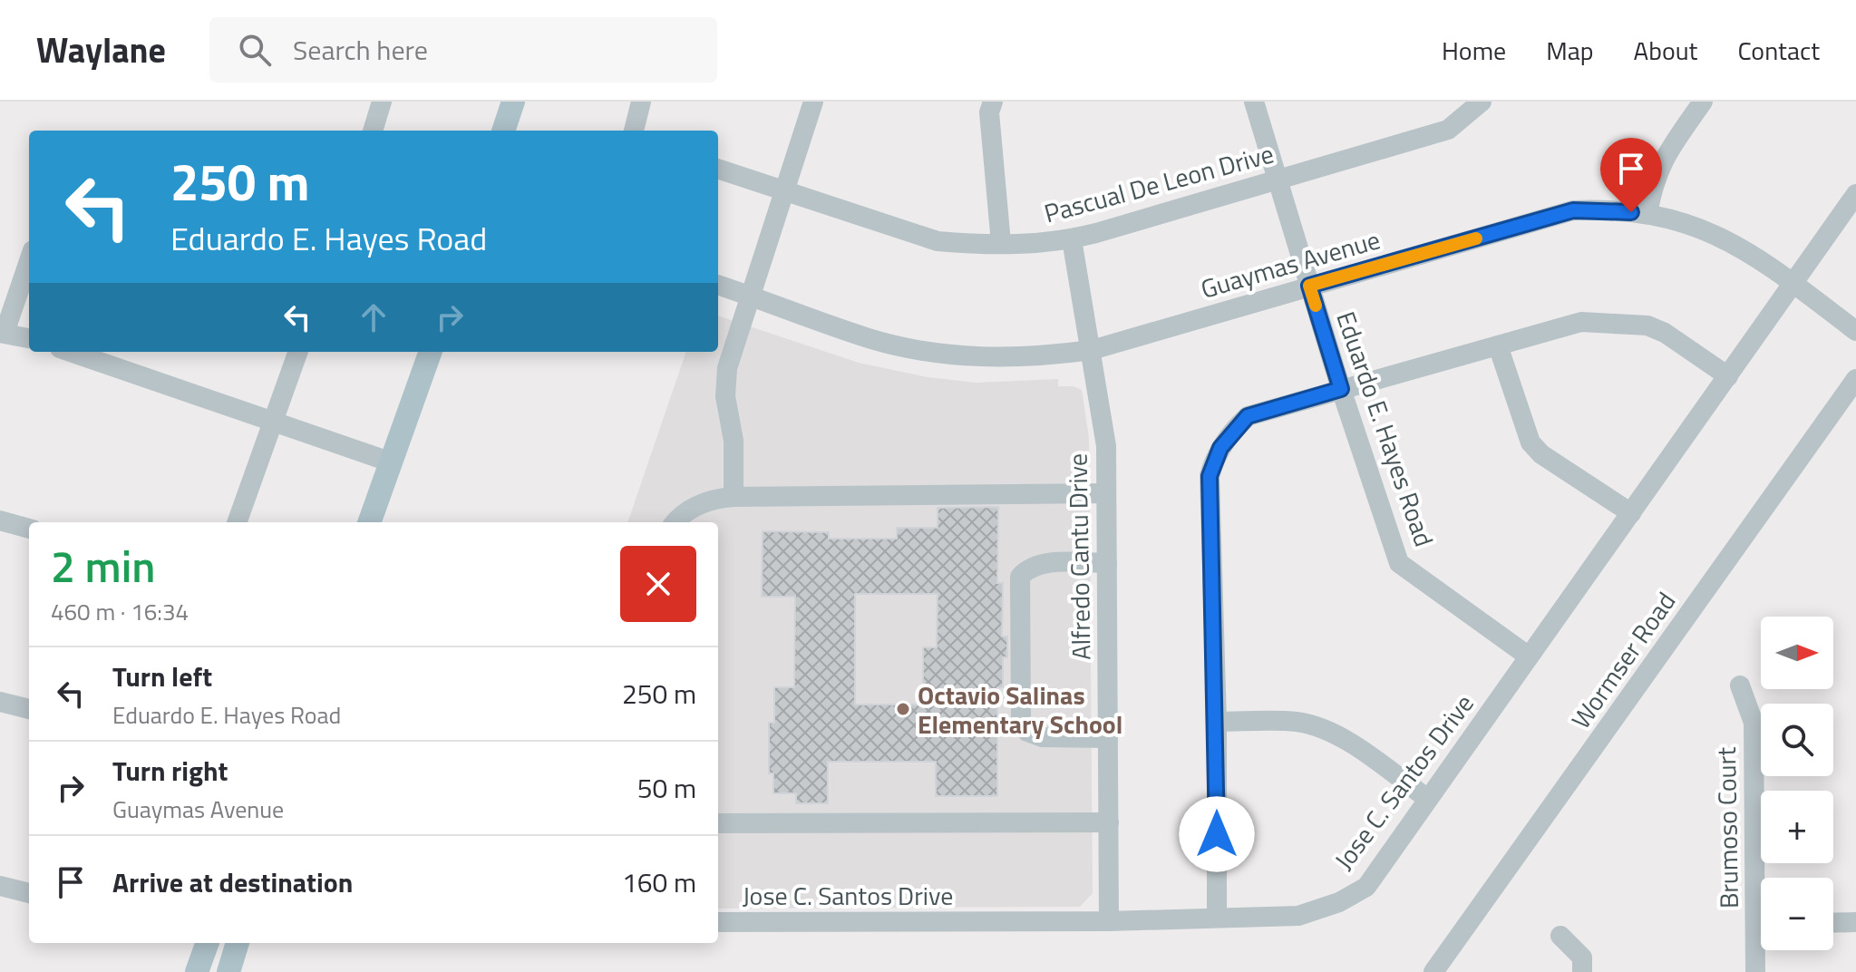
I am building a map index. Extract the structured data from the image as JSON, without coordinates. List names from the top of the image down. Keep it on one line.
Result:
{"streets":{"street":["Pascual De Leon Drive","Guaymas Avenue","Eduardo E. Hayes Road","Alfredo Cantu Drive","Wormser Road","Jose C. Santos Drive","Brumoso Court"]},"crossings":[["Pascual De Leon Drive","Eduardo E. Hayes Road"],["Pascual De Leon Drive","Alfredo Cantu Drive"],["Guaymas Avenue","Eduardo E. Hayes Road"],["Guaymas Avenue","Alfredo Cantu Drive"],["Guaymas Avenue","Jose C. Santos Drive"],["Eduardo E. Hayes Road","Jose C. Santos Drive"],["Alfredo Cantu Drive","Jose C. Santos Drive"]],"places":["Octavio Salinas Elementary School"],"north":"right","page":{"header":"Waylane","search":"Search here","nav":["Home","Map","About","Contact"],"turn":["250 m","Eduardo E. Hayes Road"],"heading":["2 min","460 m · 16:34"],"map_buttons":["+","−"],"list":[{"name":"Turn left","note":"Eduardo E. Hayes Road","value":"250 m"},{"name":"Turn right","note":"Guaymas Avenue","value":"50 m"},{"name":"Arrive at destination","value":"160 m"}]}}
